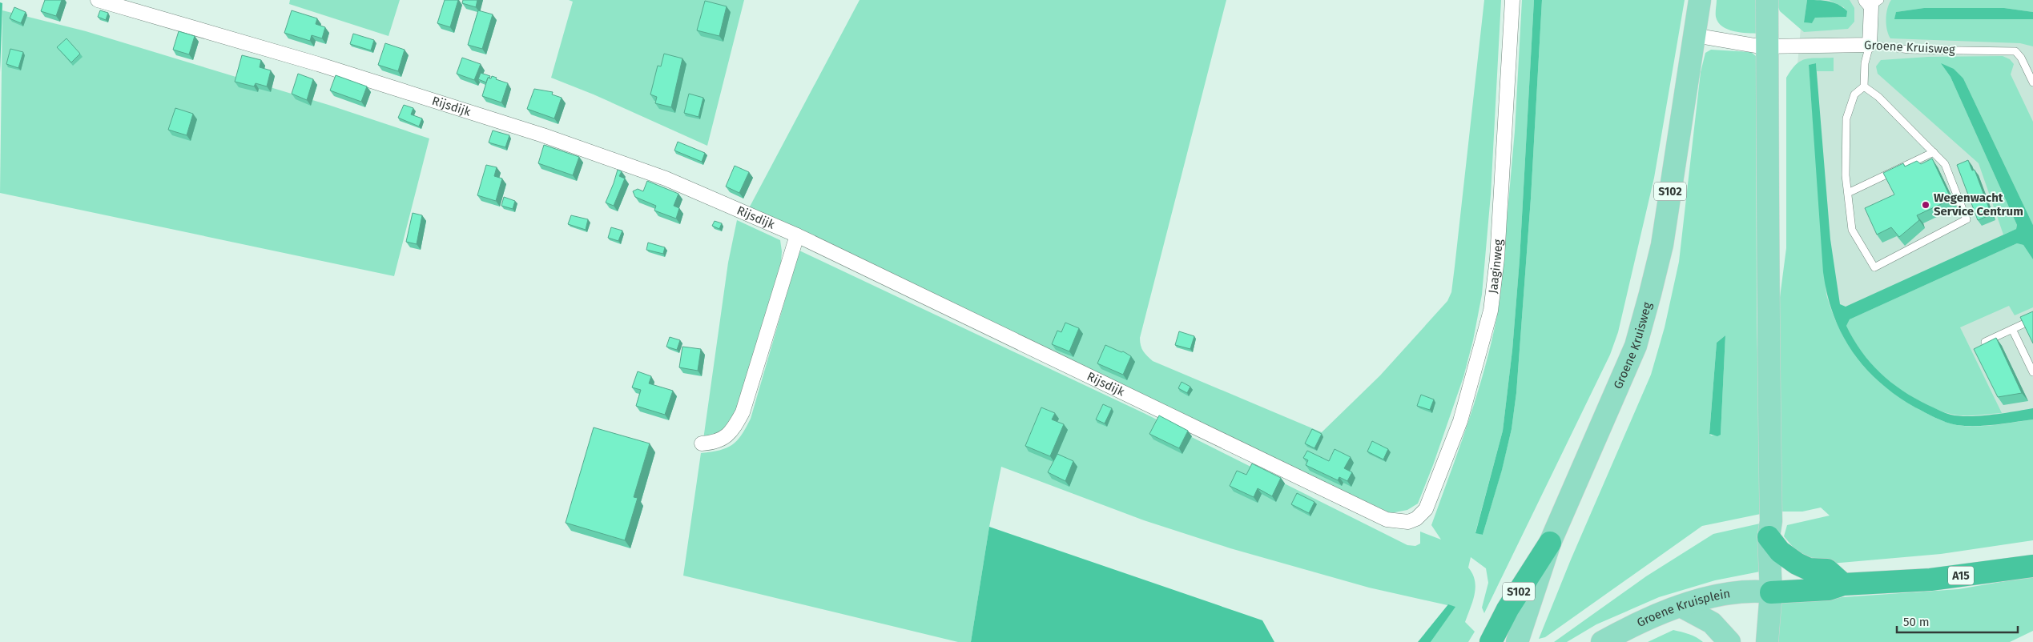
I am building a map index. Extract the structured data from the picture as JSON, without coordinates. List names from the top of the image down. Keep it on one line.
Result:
{"streets":{"highway":["S102","A15"],"main road":["Groene Kruisweg","Groene Kruisplein"],"street":["Rijsdijk","Jaaginweg"]},"crossings":[["Groene Kruisweg","S102"],["Rijsdijk","Jaaginweg"],["A15","Groene Kruisplein"]],"places":["Wegenwacht Service Centrum"],"scale_bar":"50 m"}
